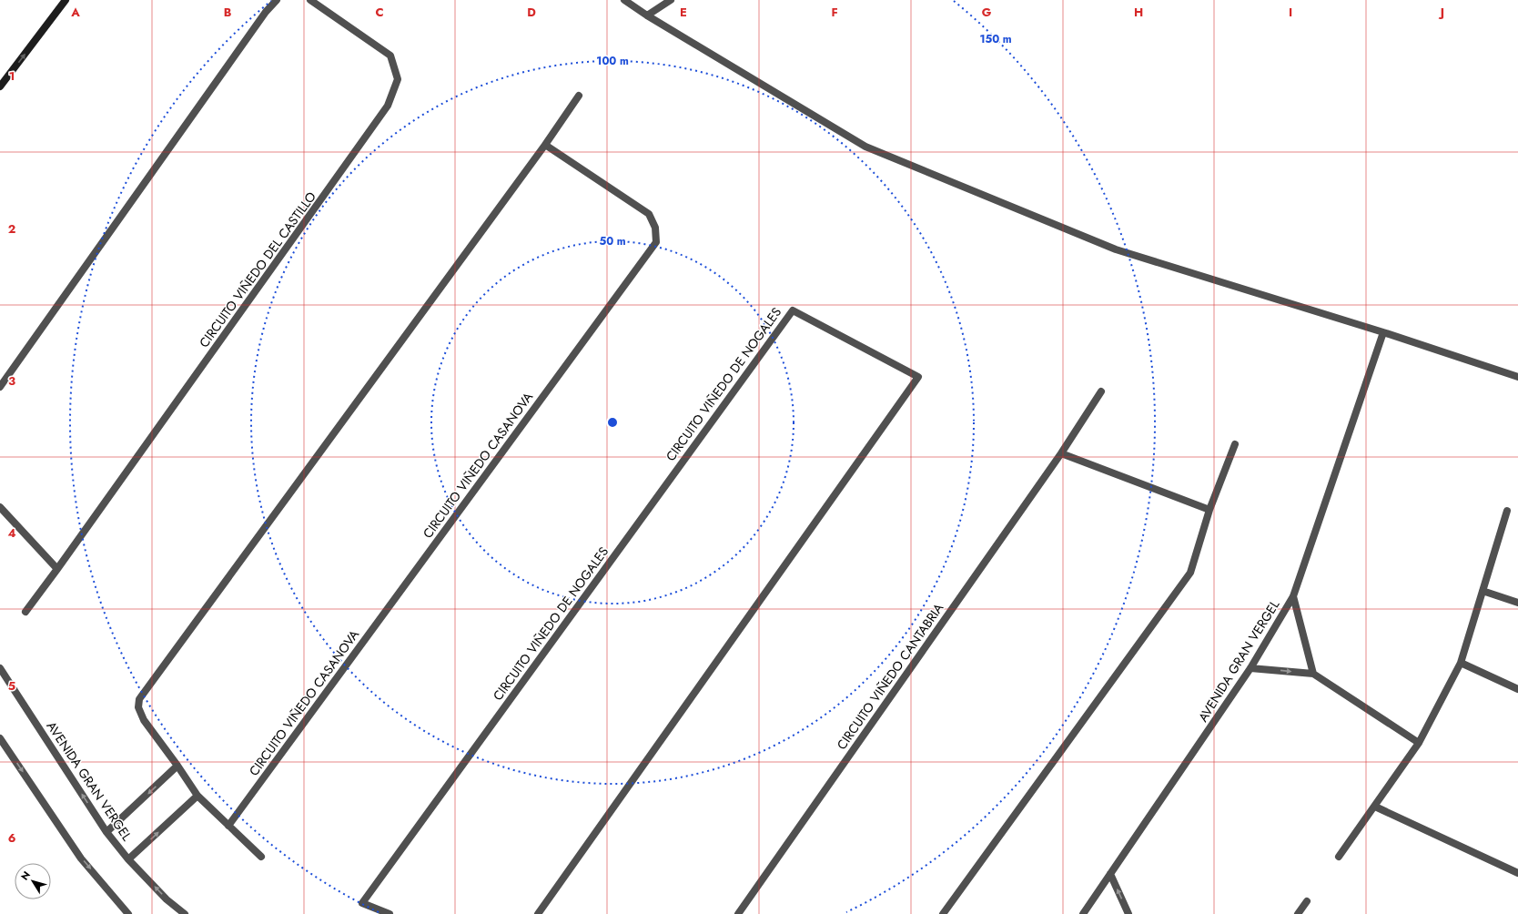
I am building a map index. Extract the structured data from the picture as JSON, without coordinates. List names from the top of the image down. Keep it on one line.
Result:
{"streets":{"street":["CIRCUITO VIÑEDO DEL CASTILLO","CIRCUITO VIÑEDO DE NOGALES","CIRCUITO VIÑEDO CASANOVA","AVENIDA GRAN VERGEL","CIRCUITO VIÑEDO CANTABRIA"]},"north":"top left","grid":{"columns":["A","B","C","D","E","F","G","H","I","J"],"rows":["1","2","3","4","5","6"]},"rings":["150 m","100 m","50 m"]}
